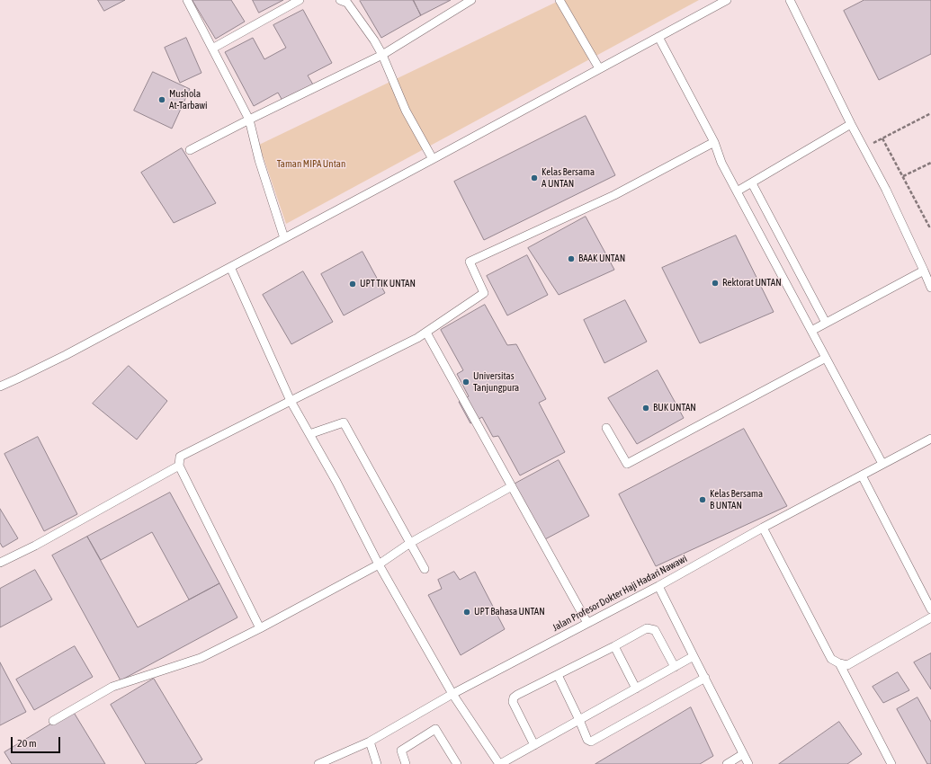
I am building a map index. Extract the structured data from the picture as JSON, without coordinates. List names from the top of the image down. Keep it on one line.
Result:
{"streets":{"lane":["Jalan Profesor Dokter Haji Hadari Nawawi"]},"parks":["Taman MIPA Untan"],"places":["Mushola At-Tarbawi","Kelas Bersama A UNTAN","BAAK UNTAN","Rektorat UNTAN","UPT TIK UNTAN","Universitas Tanjungpura","BUK UNTAN","Kelas Bersama B UNTAN","UPT Bahasa UNTAN"],"scale_bar":"20 m"}
